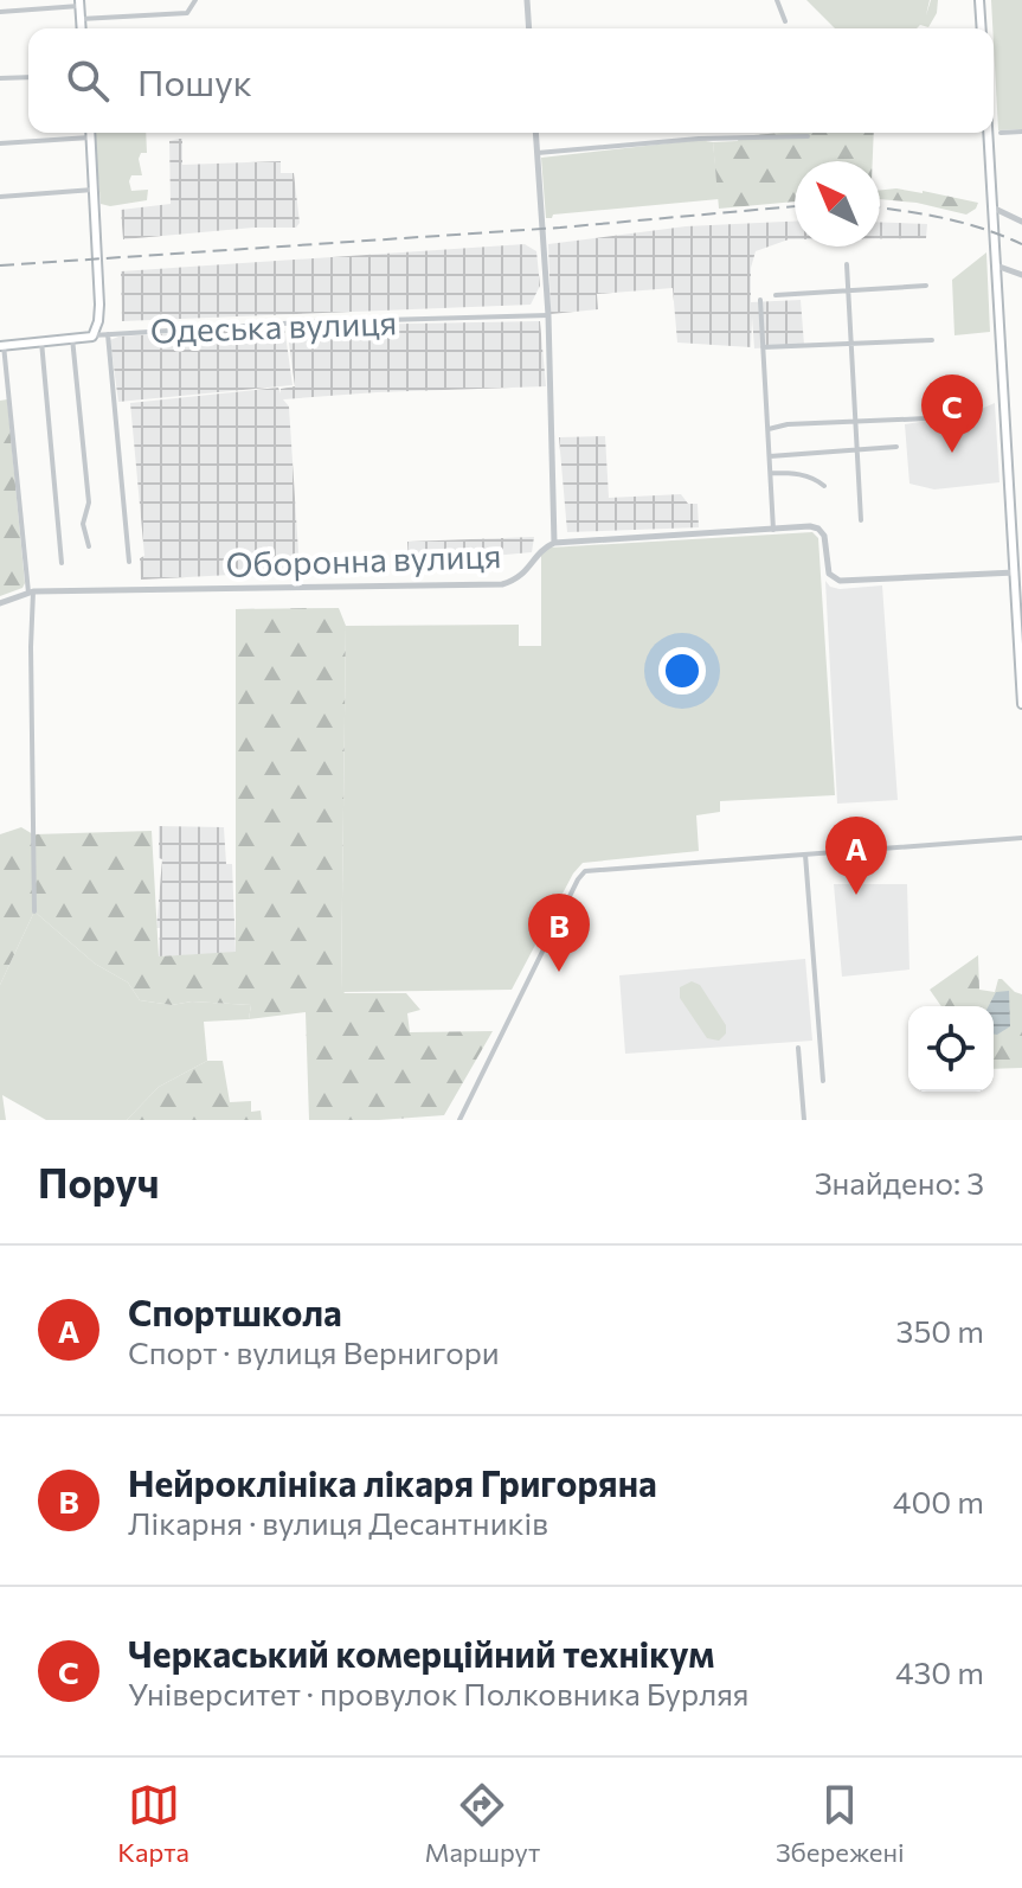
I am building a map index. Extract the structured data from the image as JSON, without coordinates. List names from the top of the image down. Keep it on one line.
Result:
{"streets":{"main road":["Одеська вулиця"],"street":["Оборонна вулиця"]},"north":"top left","page":{"search":"Пошук","pins":["C","A","B"],"heading":["Поруч","Знайдено: 3"],"list":[{"mark":"A","name":"Спортшкола","note":"Спорт · вулиця Вернигори","value":"350 m"},{"mark":"B","name":"Нейроклініка лікаря Григоряна","note":"Лікарня · вулиця Десантників","value":"400 m"},{"mark":"C","name":"Черкаський комерційний технікум","note":"Університет · провулок Полковника Бурляя","value":"430 m"}],"nav":["Карта","Маршрут","Збережені"]}}
